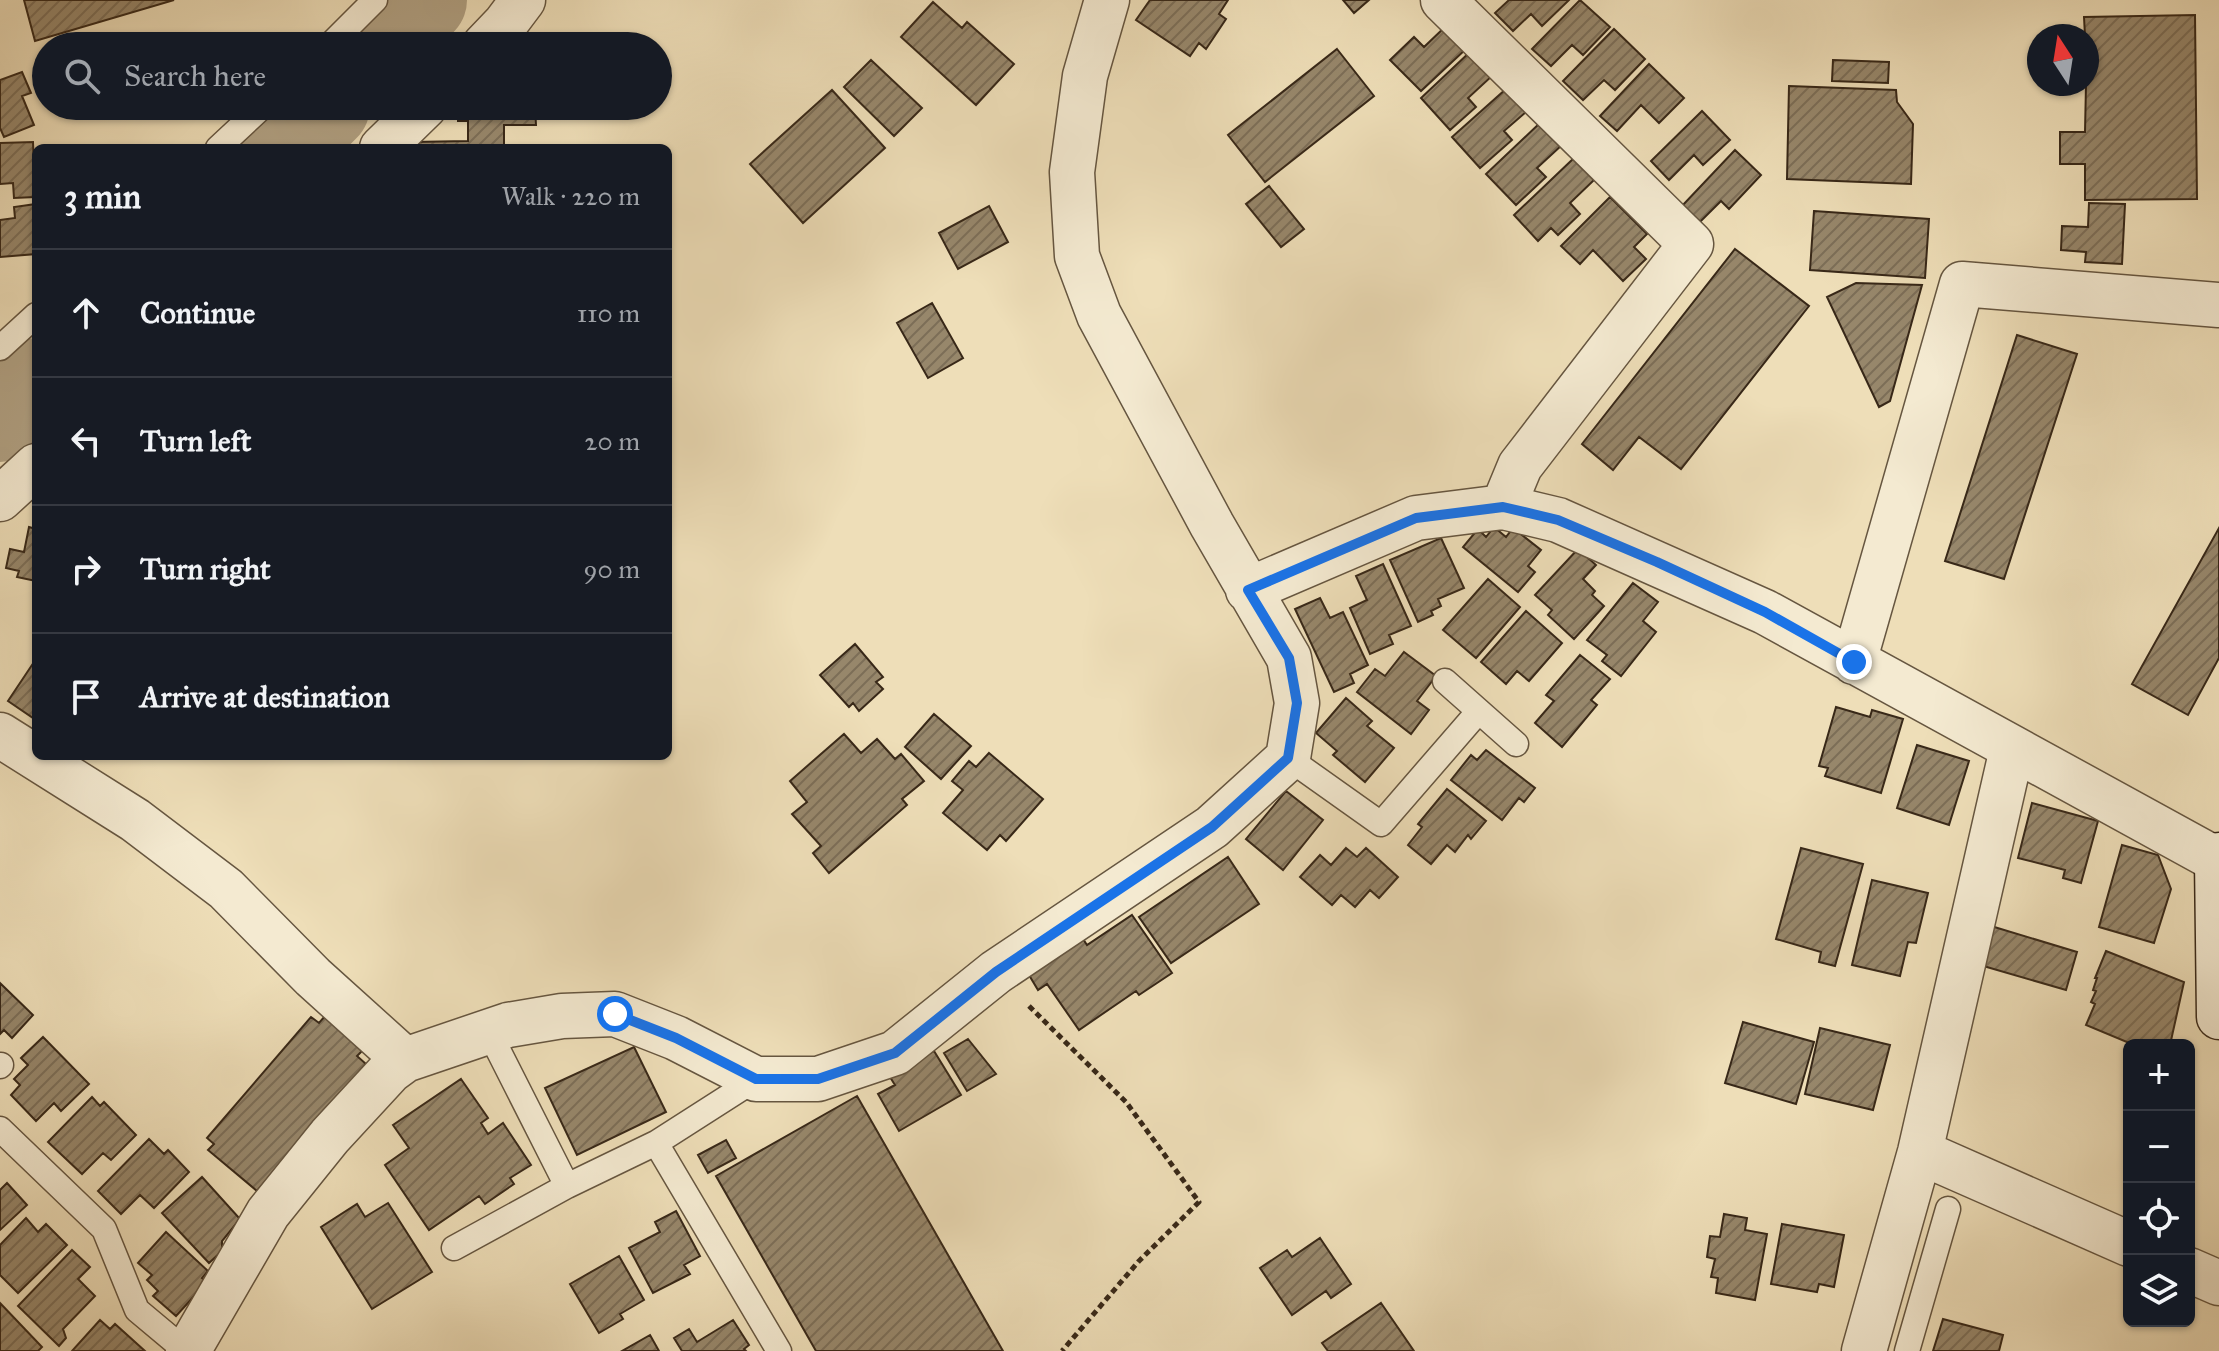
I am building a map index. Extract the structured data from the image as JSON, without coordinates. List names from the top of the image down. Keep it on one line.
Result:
{"north":"top","page":{"search":"Search here","heading":["3 min","Walk · 220 m"],"list":[["Continue","110 m"],["Turn left","20 m"],["Turn right","90 m"],"Arrive at destination"],"map_buttons":["+","−"]}}
